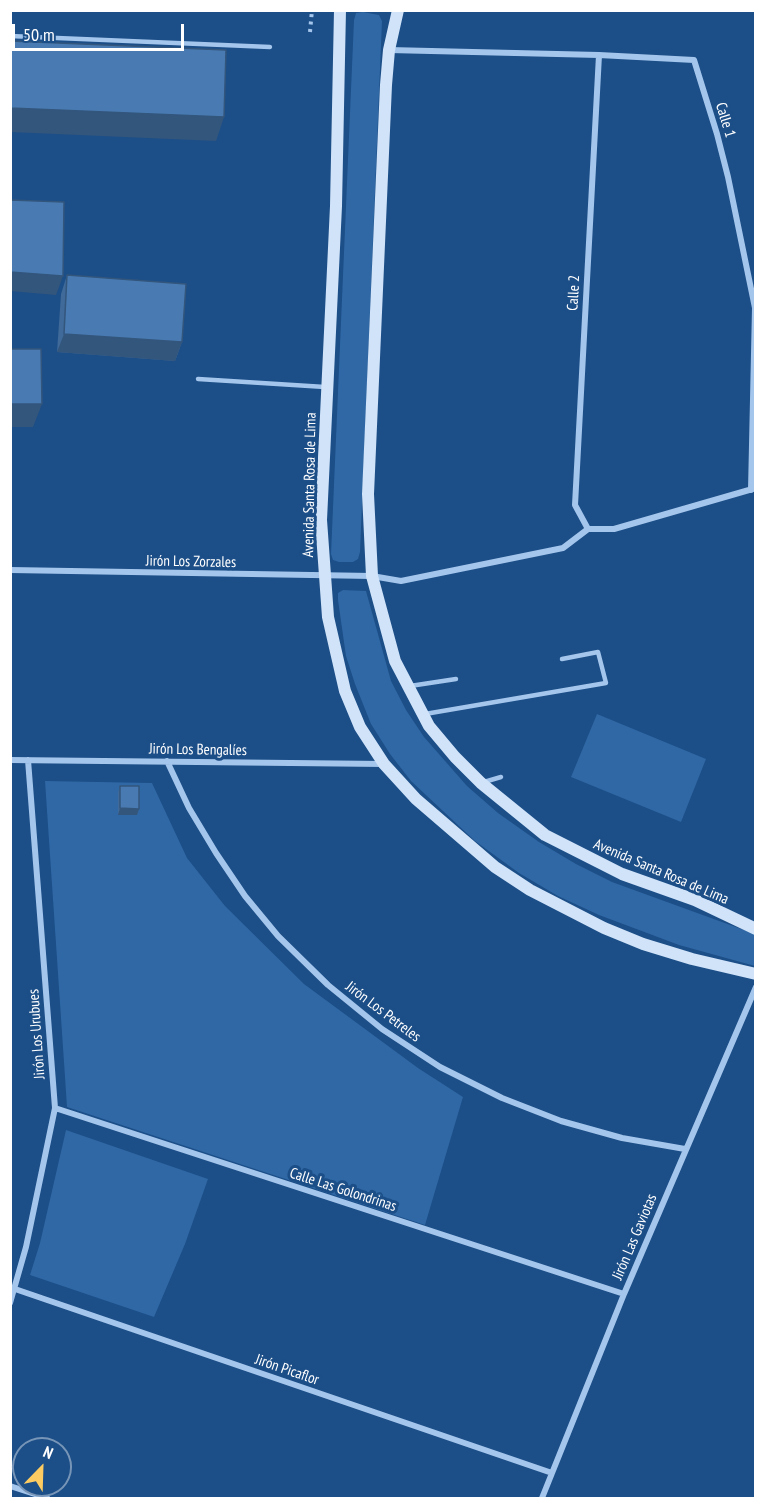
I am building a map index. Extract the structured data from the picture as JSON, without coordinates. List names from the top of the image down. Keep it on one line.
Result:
{"streets":{"main road":["Avenida Santa Rosa de Lima"],"street":["Calle 1","Calle 2","Jirón Los Zorzales","Jirón Los Bengalíes","Jirón Los Petreles","Jirón Los Urubues","Calle Las Golondrinas","Jirón Las Gaviotas","Jirón Picaflor"]},"crossings":[["Calle 1","Calle 2"],["Calle 1","Avenida Santa Rosa de Lima"],["Calle 2","Jirón Los Zorzales"],["Avenida Santa Rosa de Lima","Jirón Los Zorzales"],["Avenida Santa Rosa de Lima","Jirón Los Bengalíes"],["Jirón Los Bengalíes","Jirón Los Petreles"],["Jirón Los Bengalíes","Jirón Los Urubues"],["Jirón Los Petreles","Jirón Las Gaviotas"],["Jirón Los Urubues","Calle Las Golondrinas"],["Jirón Los Urubues","Jirón Picaflor"],["Calle Las Golondrinas","Jirón Las Gaviotas"],["Jirón Las Gaviotas","Jirón Picaflor"]],"scale_bar":"50 m","north":"top right"}
